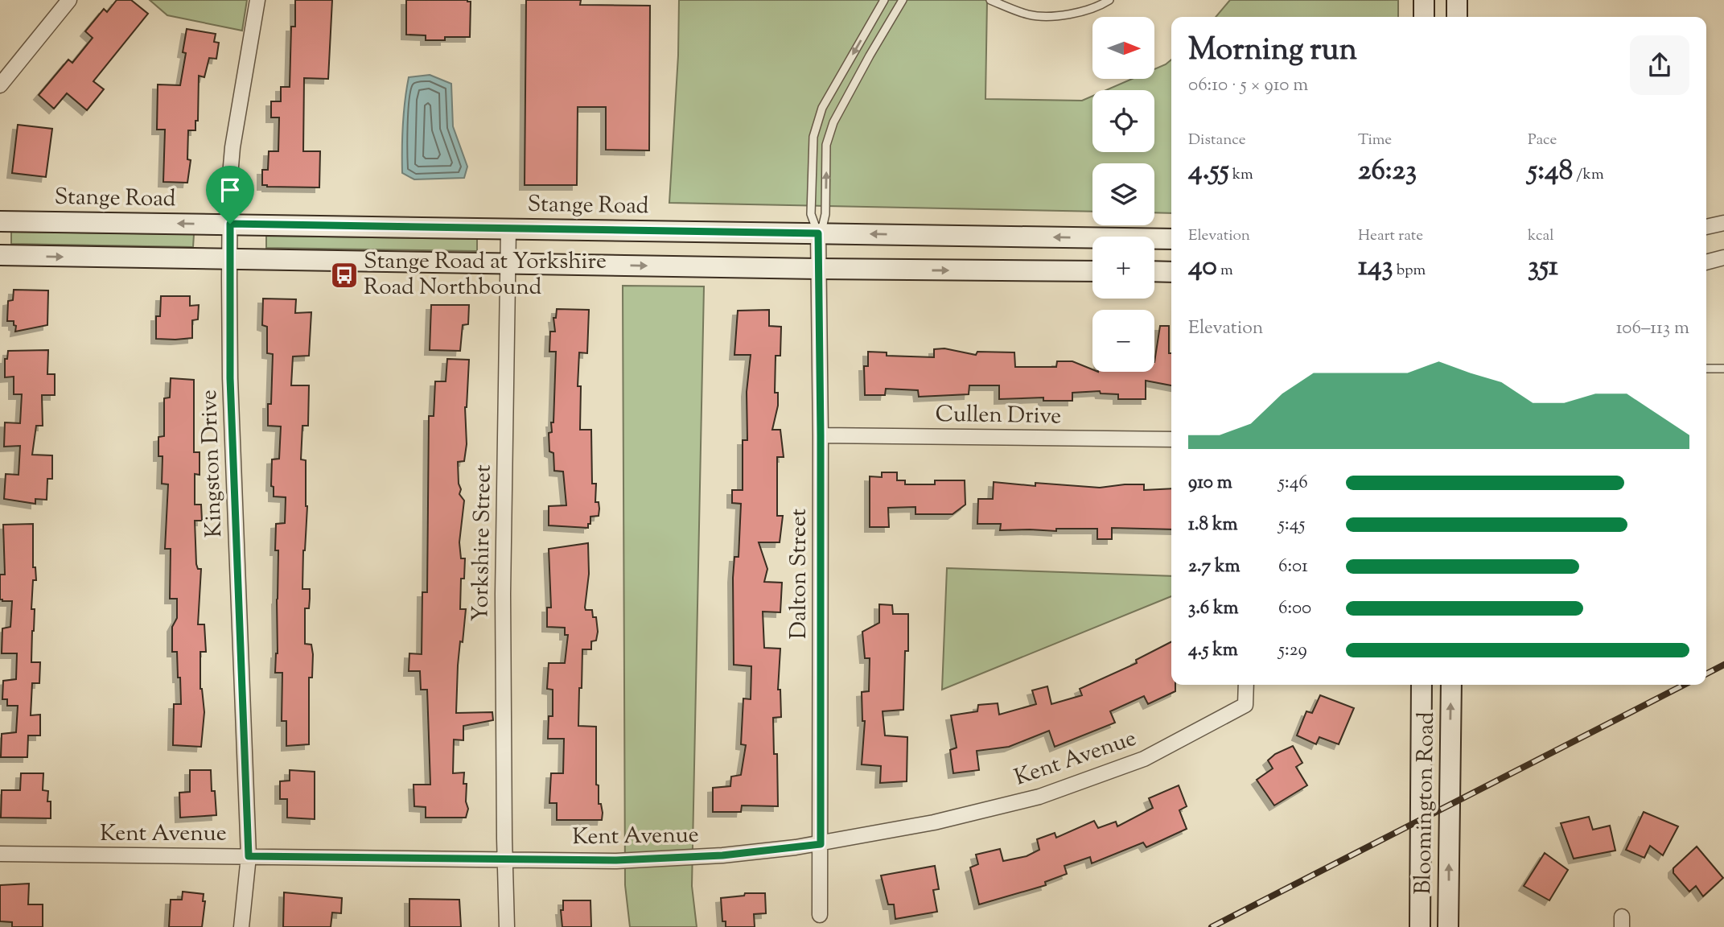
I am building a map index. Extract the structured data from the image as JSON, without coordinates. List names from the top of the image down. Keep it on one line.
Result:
{"streets":{"main road":["Stange Road","Bloomington Road"],"street":["Cullen Drive","Kingston Drive","Yorkshire Street","Dalton Street","Kent Avenue"]},"crossings":[["Stange Road","Kingston Drive"],["Stange Road","Yorkshire Street"],["Stange Road","Dalton Street"],["Cullen Drive","Dalton Street"],["Kingston Drive","Kent Avenue"],["Yorkshire Street","Kent Avenue"],["Dalton Street","Kent Avenue"]],"places":{"bus stop":["Stange Road at Yorkshire Road Northbound"]},"north":"right","page":{"map_buttons":["+","−"],"heading":["Morning run","06:10 · 5 × 910 m"],"stats":[["Distance","4.55 km"],["Time","26:23"],["Pace","5:48 /km"],["Elevation","40 m"],["Heart rate","143 bpm"],["kcal","351"]],"chart":["Elevation","106–113 m"],"list":[{"name":"910 m","note":"5:46"},{"name":"1.8 km","note":"5:45"},{"name":"2.7 km","note":"6:01"},{"name":"3.6 km","note":"6:00"},{"name":"4.5 km","note":"5:29"}]}}
